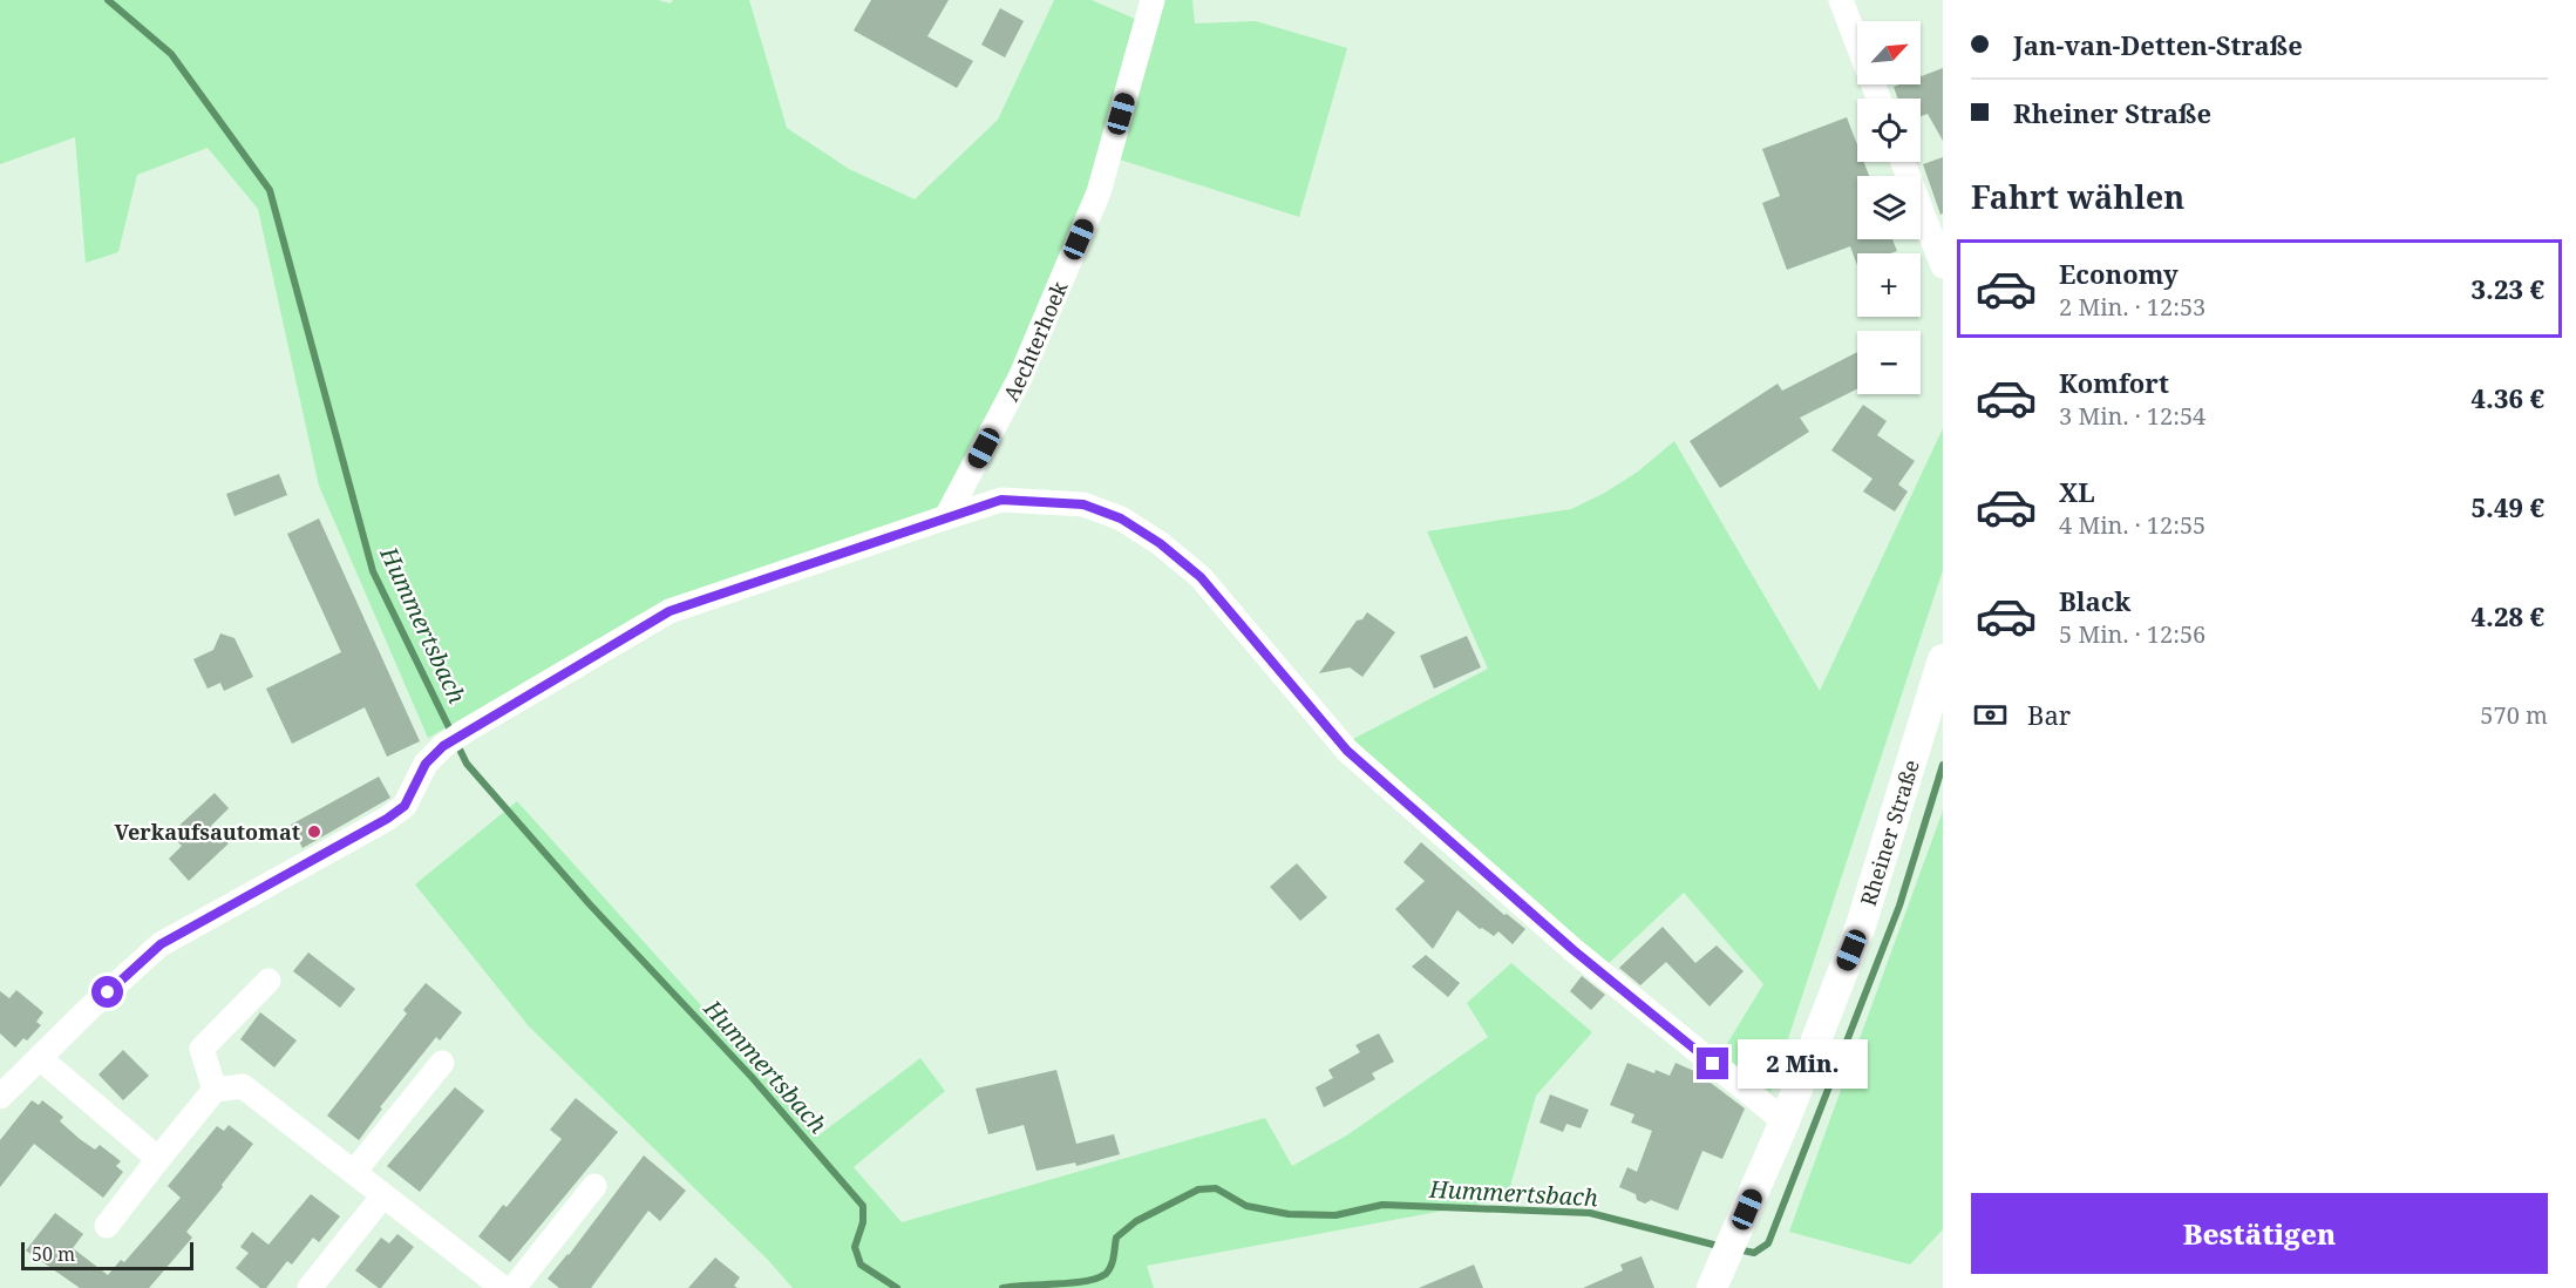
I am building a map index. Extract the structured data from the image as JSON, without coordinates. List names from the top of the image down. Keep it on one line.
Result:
{"streets":{"street":["Aechterhoek","Rheiner Straße"]},"water":["Hummertsbach"],"places":["Verkaufsautomat"],"scale_bar":"50 m","north":"top right","page":{"banner":["Jan-van-Detten-Straße","Rheiner Straße"],"map_buttons":["+","−"],"heading":"Fahrt wählen","list":[{"name":"Economy","note":"2 Min. · 12:53","value":"3.23 €"},{"name":"Komfort","note":"3 Min. · 12:54","value":"4.36 €"},{"name":"XL","note":"4 Min. · 12:55","value":"5.49 €"},{"name":"Black","note":"5 Min. · 12:56","value":"4.28 €"}],"pay":["Bar","570 m"],"bubble":"2 Min.","buttons":"Bestätigen","scale":"50 m"}}
